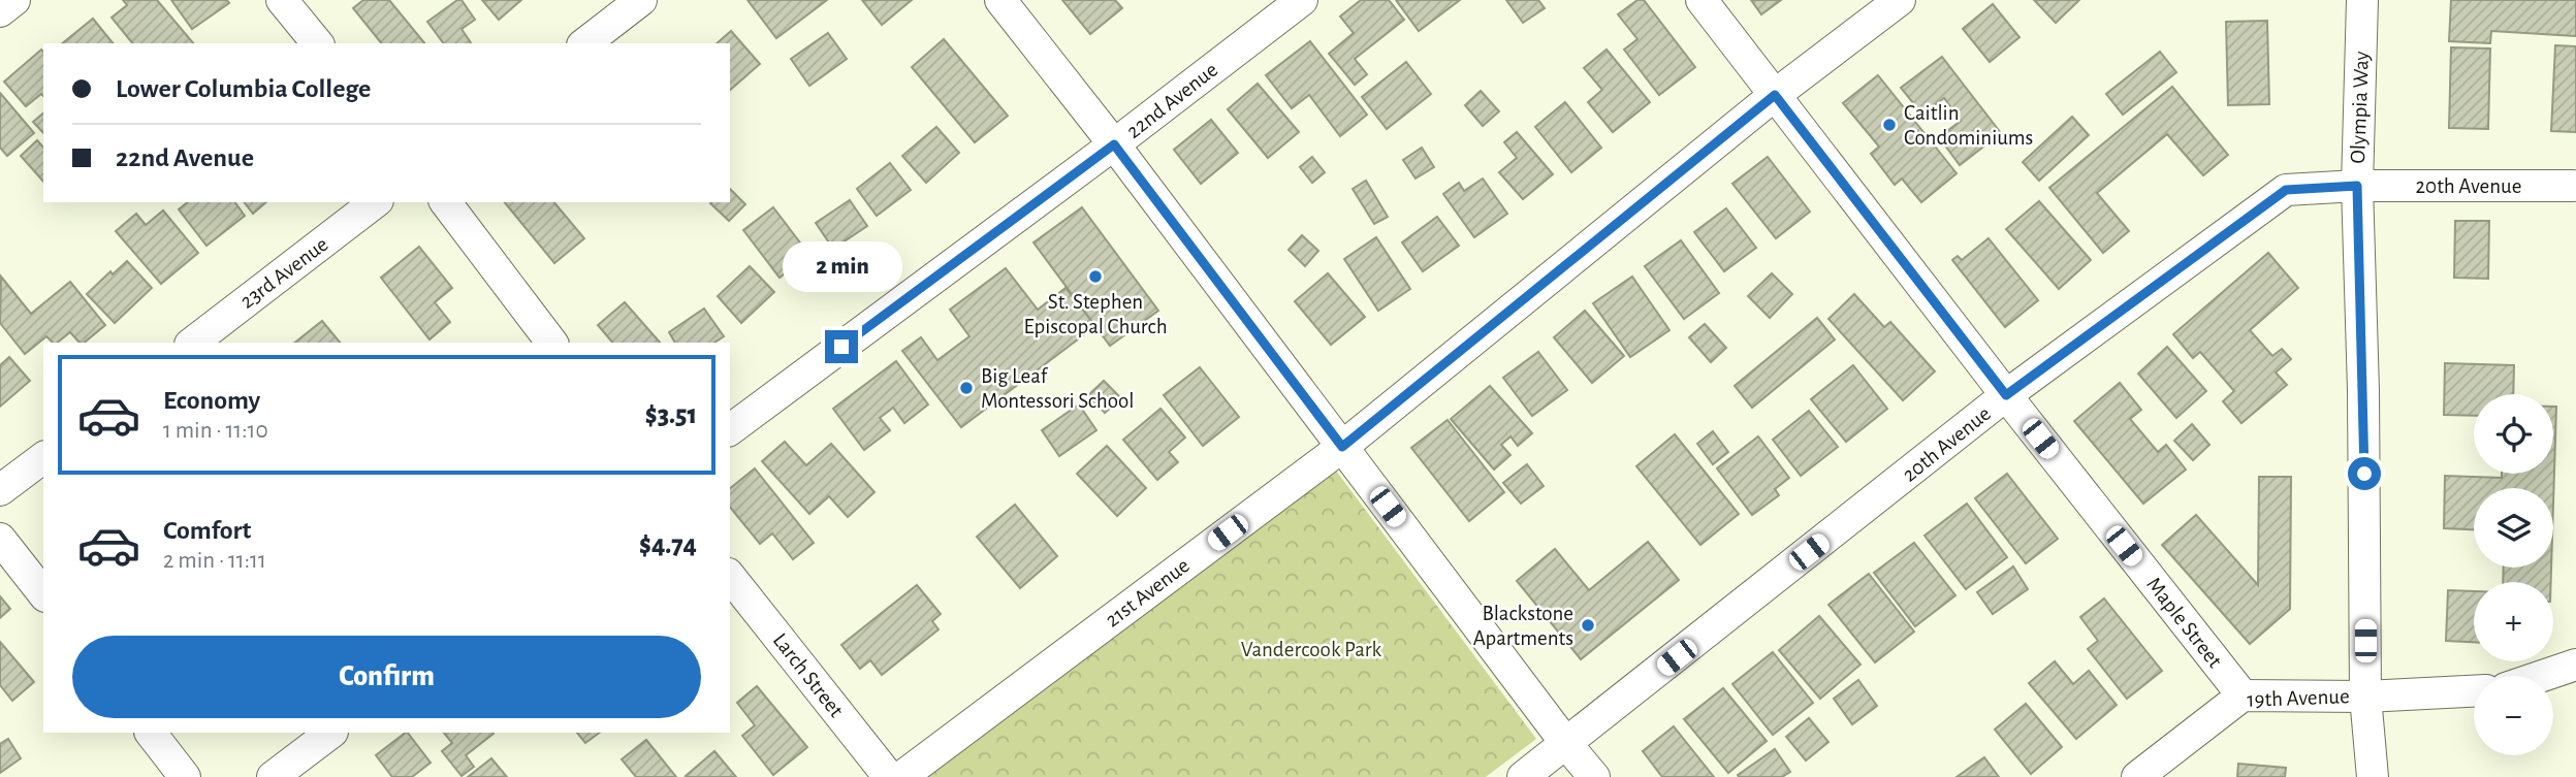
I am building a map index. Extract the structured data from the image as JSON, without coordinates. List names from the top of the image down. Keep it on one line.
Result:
{"streets":{"street":["22nd Avenue","Olympia Way","20th Avenue","23rd Avenue","21st Avenue","Maple Street","Larch Street","19th Avenue"]},"crossings":[["Olympia Way","20th Avenue"],["Olympia Way","19th Avenue"],["20th Avenue","Maple Street"],["21st Avenue","Maple Street"],["Maple Street","19th Avenue"]],"parks":["Vandercook Park"],"places":["Caitlin Condominiums","St. Stephen Episcopal Church","Big Leaf Montessori School","Blackstone Apartments"],"page":{"banner":["Lower Columbia College","22nd Avenue"],"bubble":"2 min","list":[{"name":"Economy","note":"1 min · 11:10","value":"$3.51"},{"name":"Comfort","note":"2 min · 11:11","value":"$4.74"}],"map_buttons":["+","−"],"buttons":"Confirm"}}
